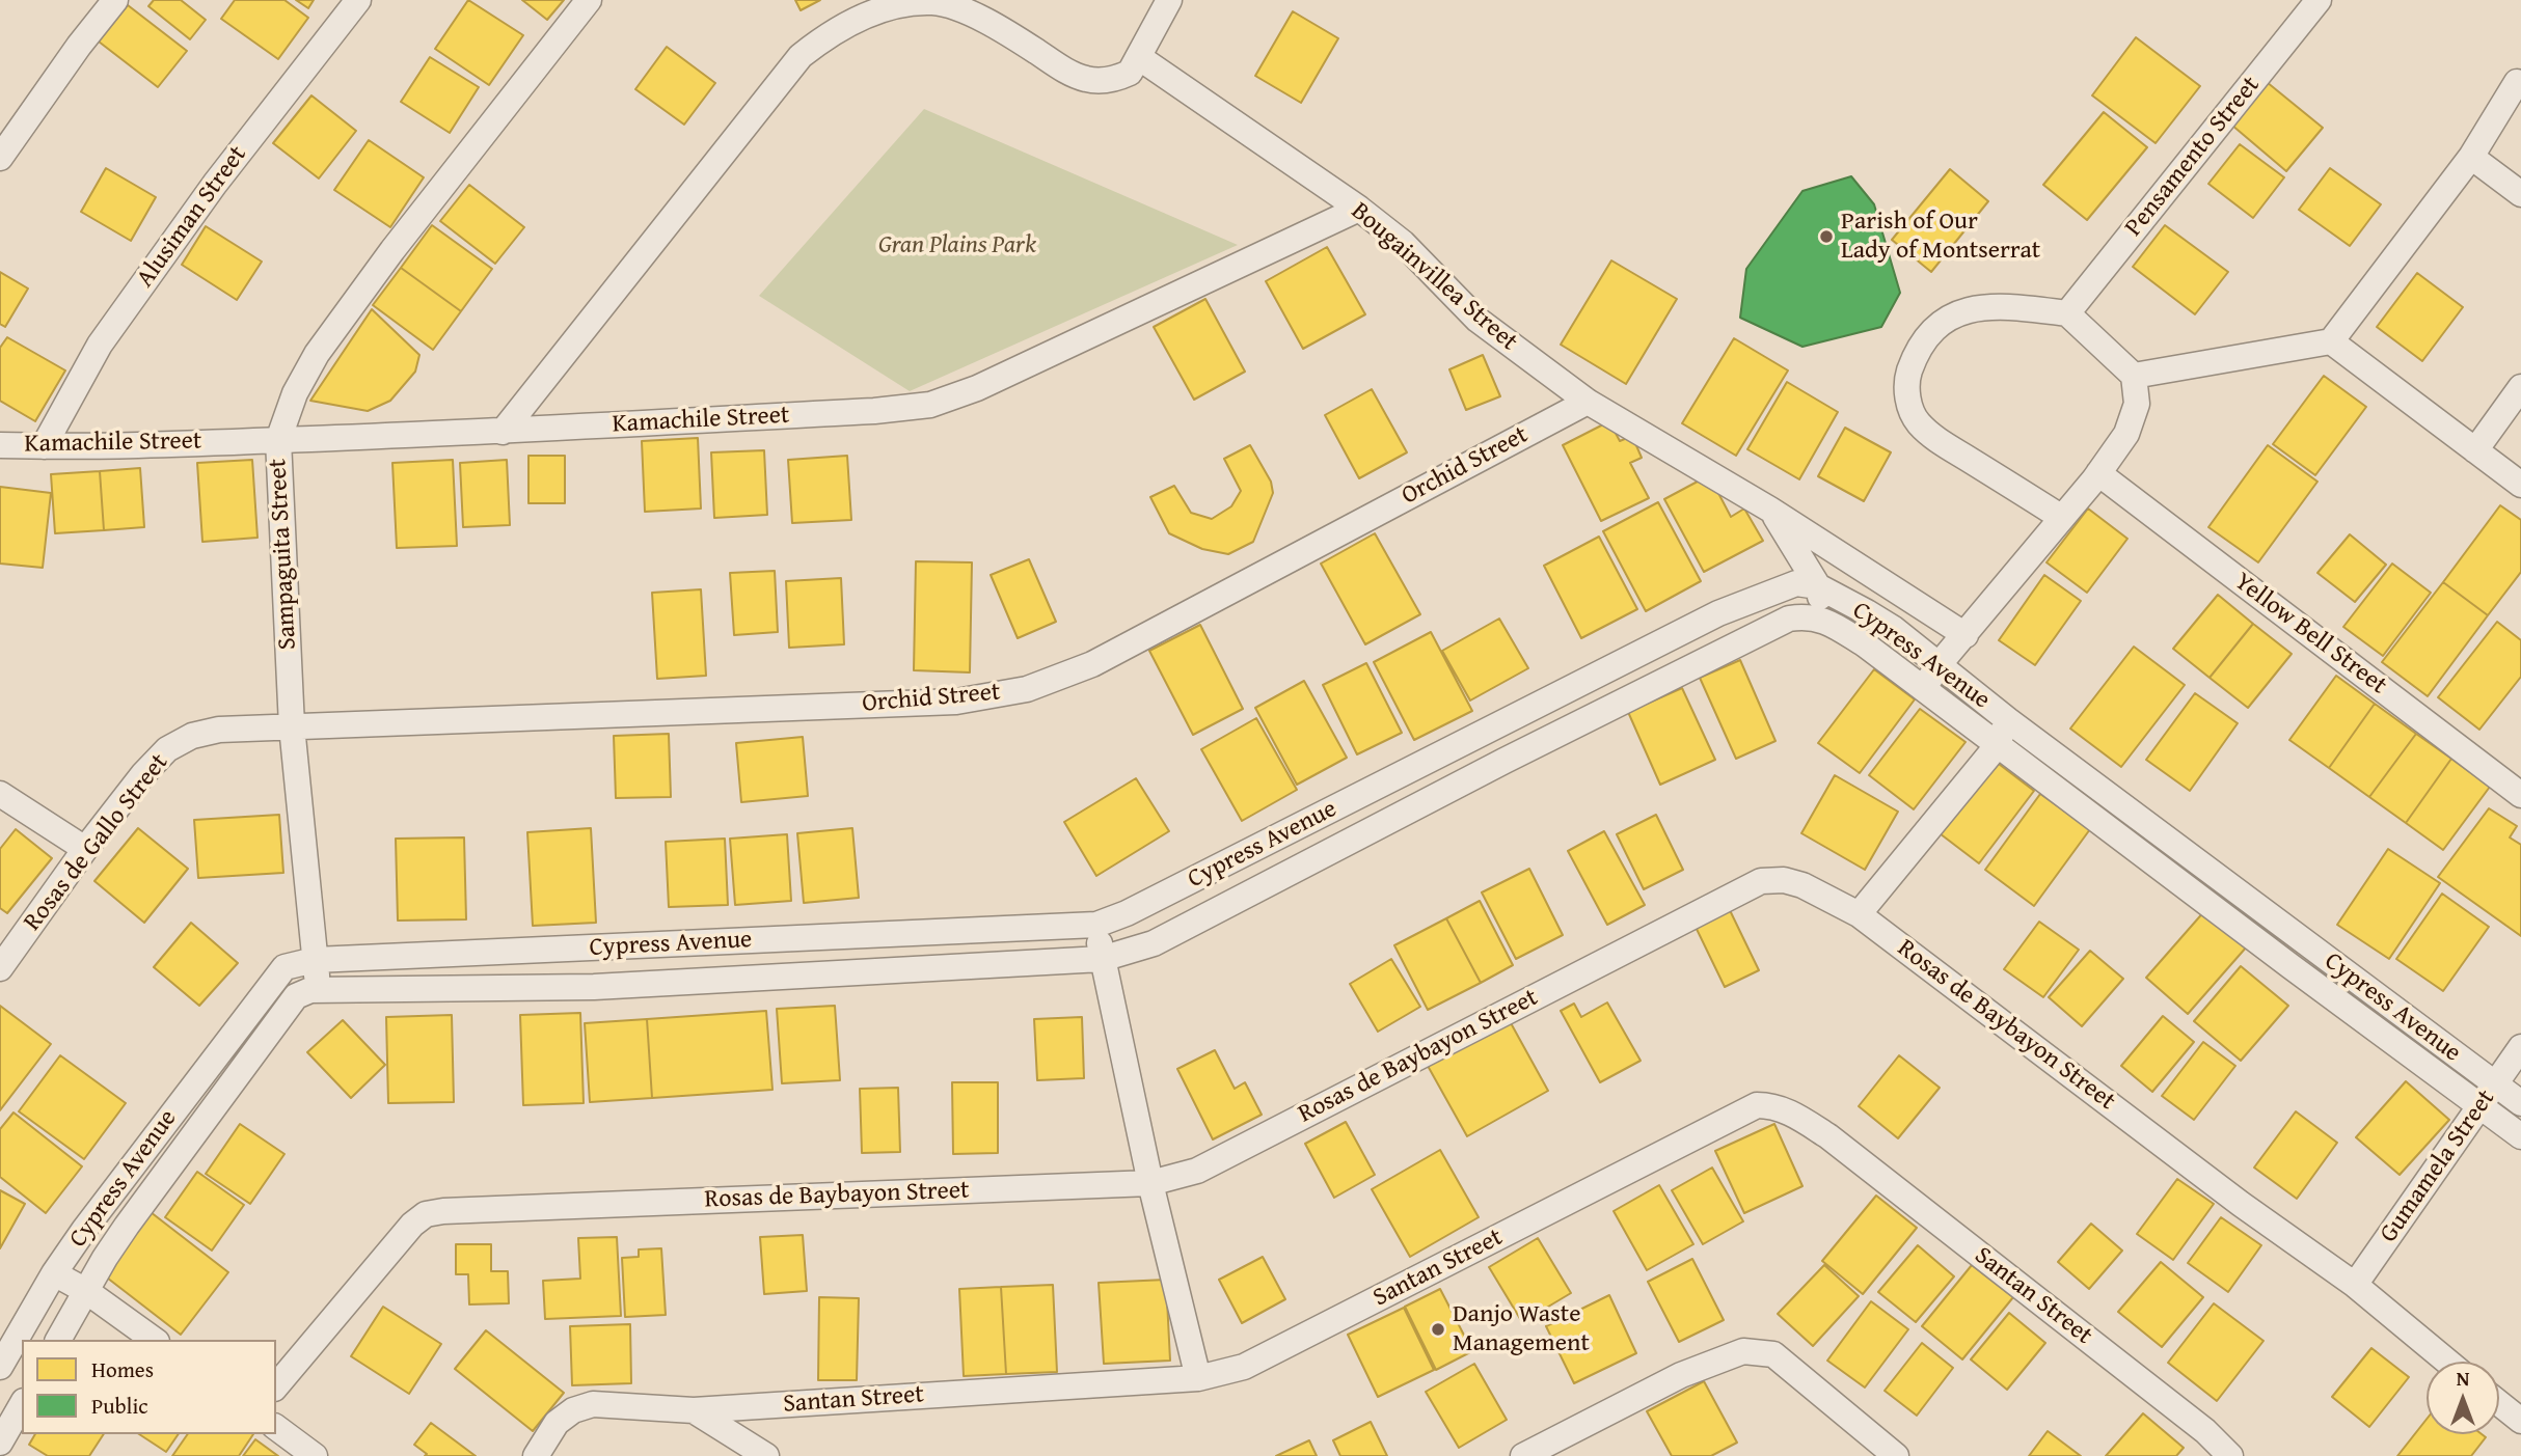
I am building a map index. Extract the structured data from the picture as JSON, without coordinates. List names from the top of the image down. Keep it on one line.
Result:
{"streets":{"street":["Pensamento Street","Alusiman Street","Bougainvillea Street","Kamachile Street","Orchid Street","Sampaguita Street","Yellow Bell Street","Cypress Avenue","Rosas de Gallo Street","Rosas de Baybayon Street","Gumamela Street","Santan Street"]},"crossings":[["Pensamento Street","Yellow Bell Street"],["Alusiman Street","Kamachile Street"],["Bougainvillea Street","Kamachile Street"],["Bougainvillea Street","Orchid Street"],["Bougainvillea Street","Cypress Avenue"],["Kamachile Street","Sampaguita Street"],["Orchid Street","Sampaguita Street"],["Orchid Street","Rosas de Gallo Street"],["Sampaguita Street","Cypress Avenue"],["Sampaguita Street","Rosas de Gallo Street"],["Cypress Avenue","Gumamela Street"],["Rosas de Baybayon Street","Gumamela Street"]],"parks":["Gran Plains Park"],"places":["Parish of Our Lady of Montserrat","Danjo Waste Management"],"legend":["Homes","Public"],"north":"top"}
